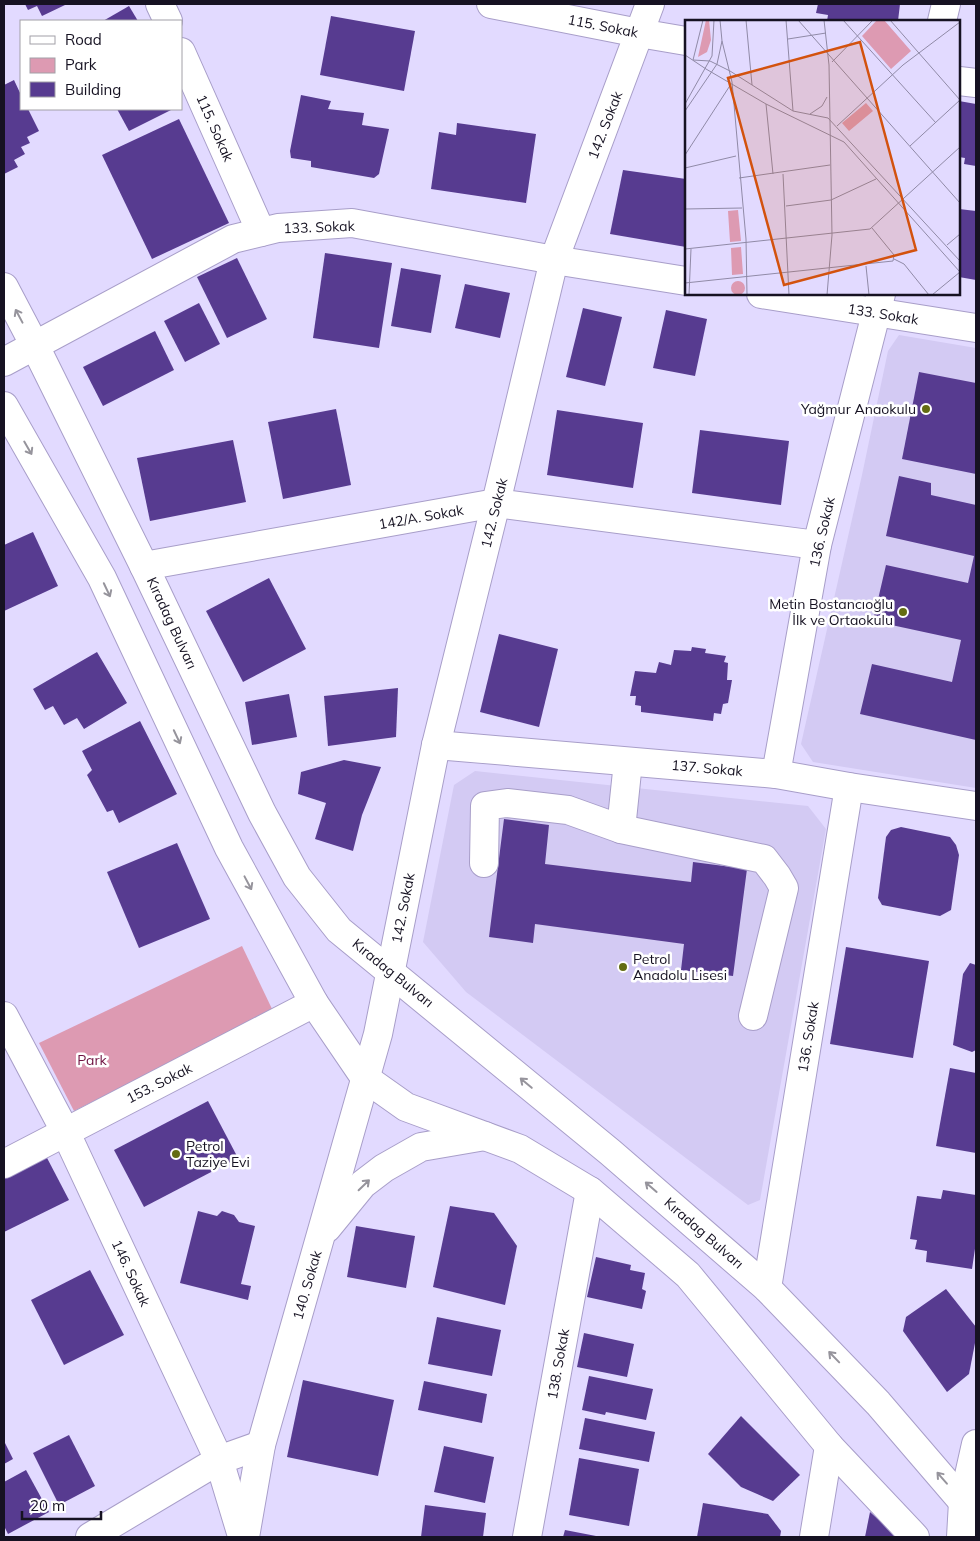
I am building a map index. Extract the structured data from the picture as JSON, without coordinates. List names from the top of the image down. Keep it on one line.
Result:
{"streets":{"street":["115. Sokak","142. Sokak","133. Sokak","142/A. Sokak","136. Sokak","Kıradag Bulvarı","137. Sokak","153. Sokak","146. Sokak","140. Sokak","138. Sokak"]},"crossings":[["115. Sokak","142. Sokak"],["115. Sokak","133. Sokak"],["142. Sokak","133. Sokak"],["142. Sokak","142/A. Sokak"],["142. Sokak","Kıradag Bulvarı"],["142. Sokak","137. Sokak"],["142. Sokak","140. Sokak"],["133. Sokak","136. Sokak"],["133. Sokak","Kıradag Bulvarı"],["142/A. Sokak","136. Sokak"],["142/A. Sokak","Kıradag Bulvarı"],["136. Sokak","Kıradag Bulvarı"],["136. Sokak","137. Sokak"],["153. Sokak","146. Sokak"],["146. Sokak","140. Sokak"]],"parks":["Park"],"places":["Yağmur Anaokulu","Metin Bostancıoğlu İlk ve Ortaokulu","Petrol Anadolu Lisesi","Petrol Taziye Evi"],"legend":["Road","Park","Building"],"scale_bar":"20 m"}
